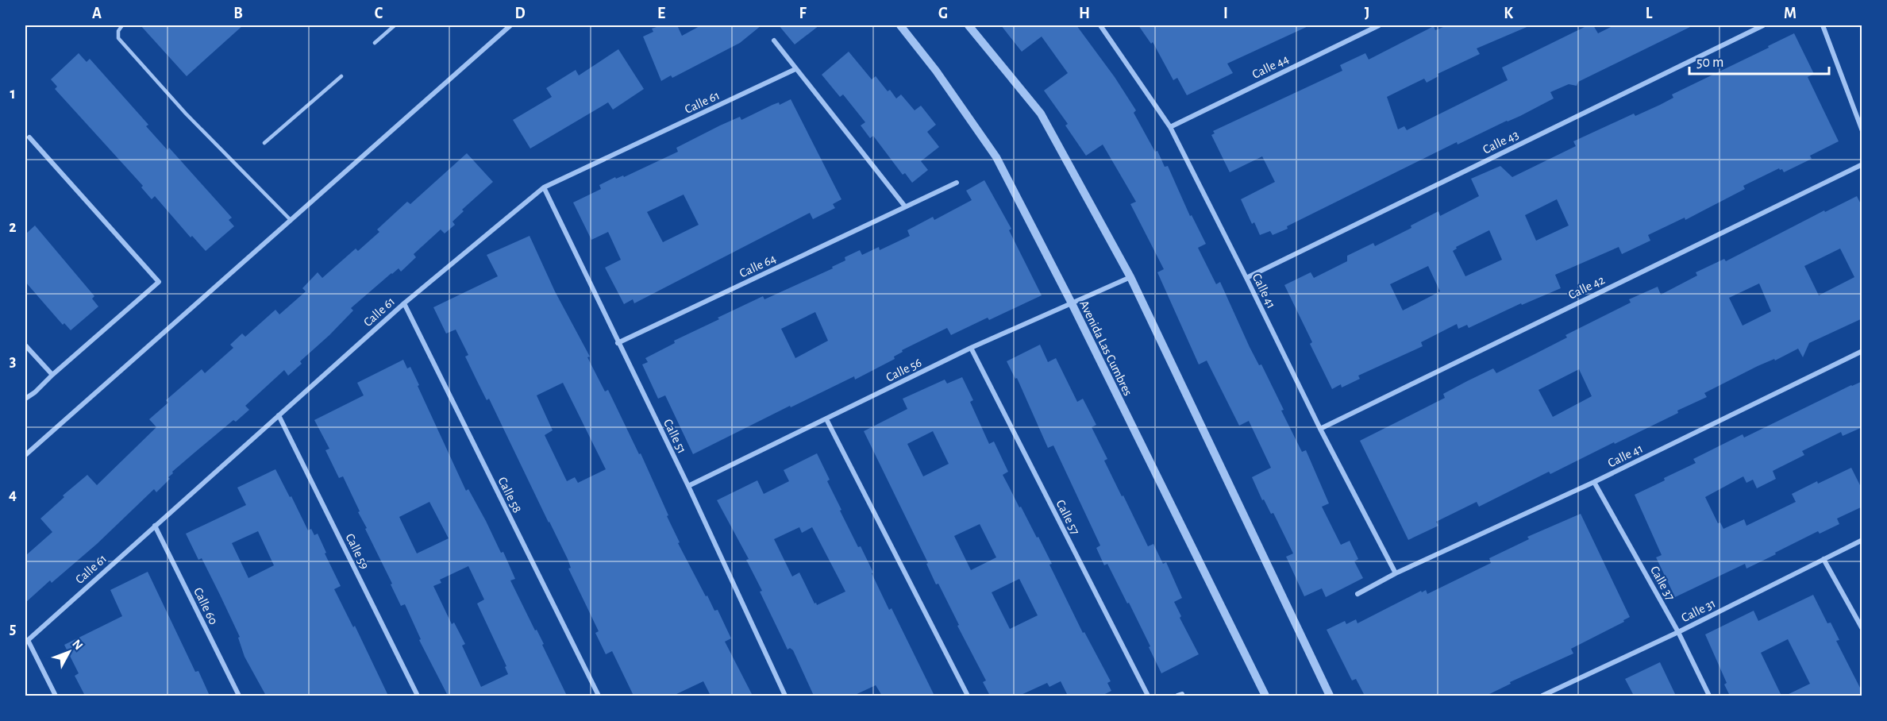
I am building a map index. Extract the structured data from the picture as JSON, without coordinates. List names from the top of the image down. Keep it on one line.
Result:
{"streets":{"street":["Calle 44","Calle 61","Calle 43","Calle 64","Calle 42","Calle 41","Avenida Las Cumbres","Calle 56","Calle 51","Calle 58","Calle 57","Calle 59","Calle 37","Calle 60","Calle 31"]},"crossings":[["Calle 44","Calle 41"],["Calle 61","Calle 51"],["Calle 61","Calle 58"],["Calle 61","Calle 59"],["Calle 61","Calle 60"],["Calle 43","Calle 41"],["Calle 64","Calle 51"],["Calle 42","Calle 41"],["Calle 41","Calle 37"],["Avenida Las Cumbres","Calle 56"],["Calle 56","Calle 51"],["Calle 56","Calle 57"],["Calle 37","Calle 31"]],"scale_bar":"50 m","north":"top right","grid":{"columns":["A","B","C","D","E","F","G","H","I","J","K","L","M"],"rows":["1","2","3","4","5"]}}
